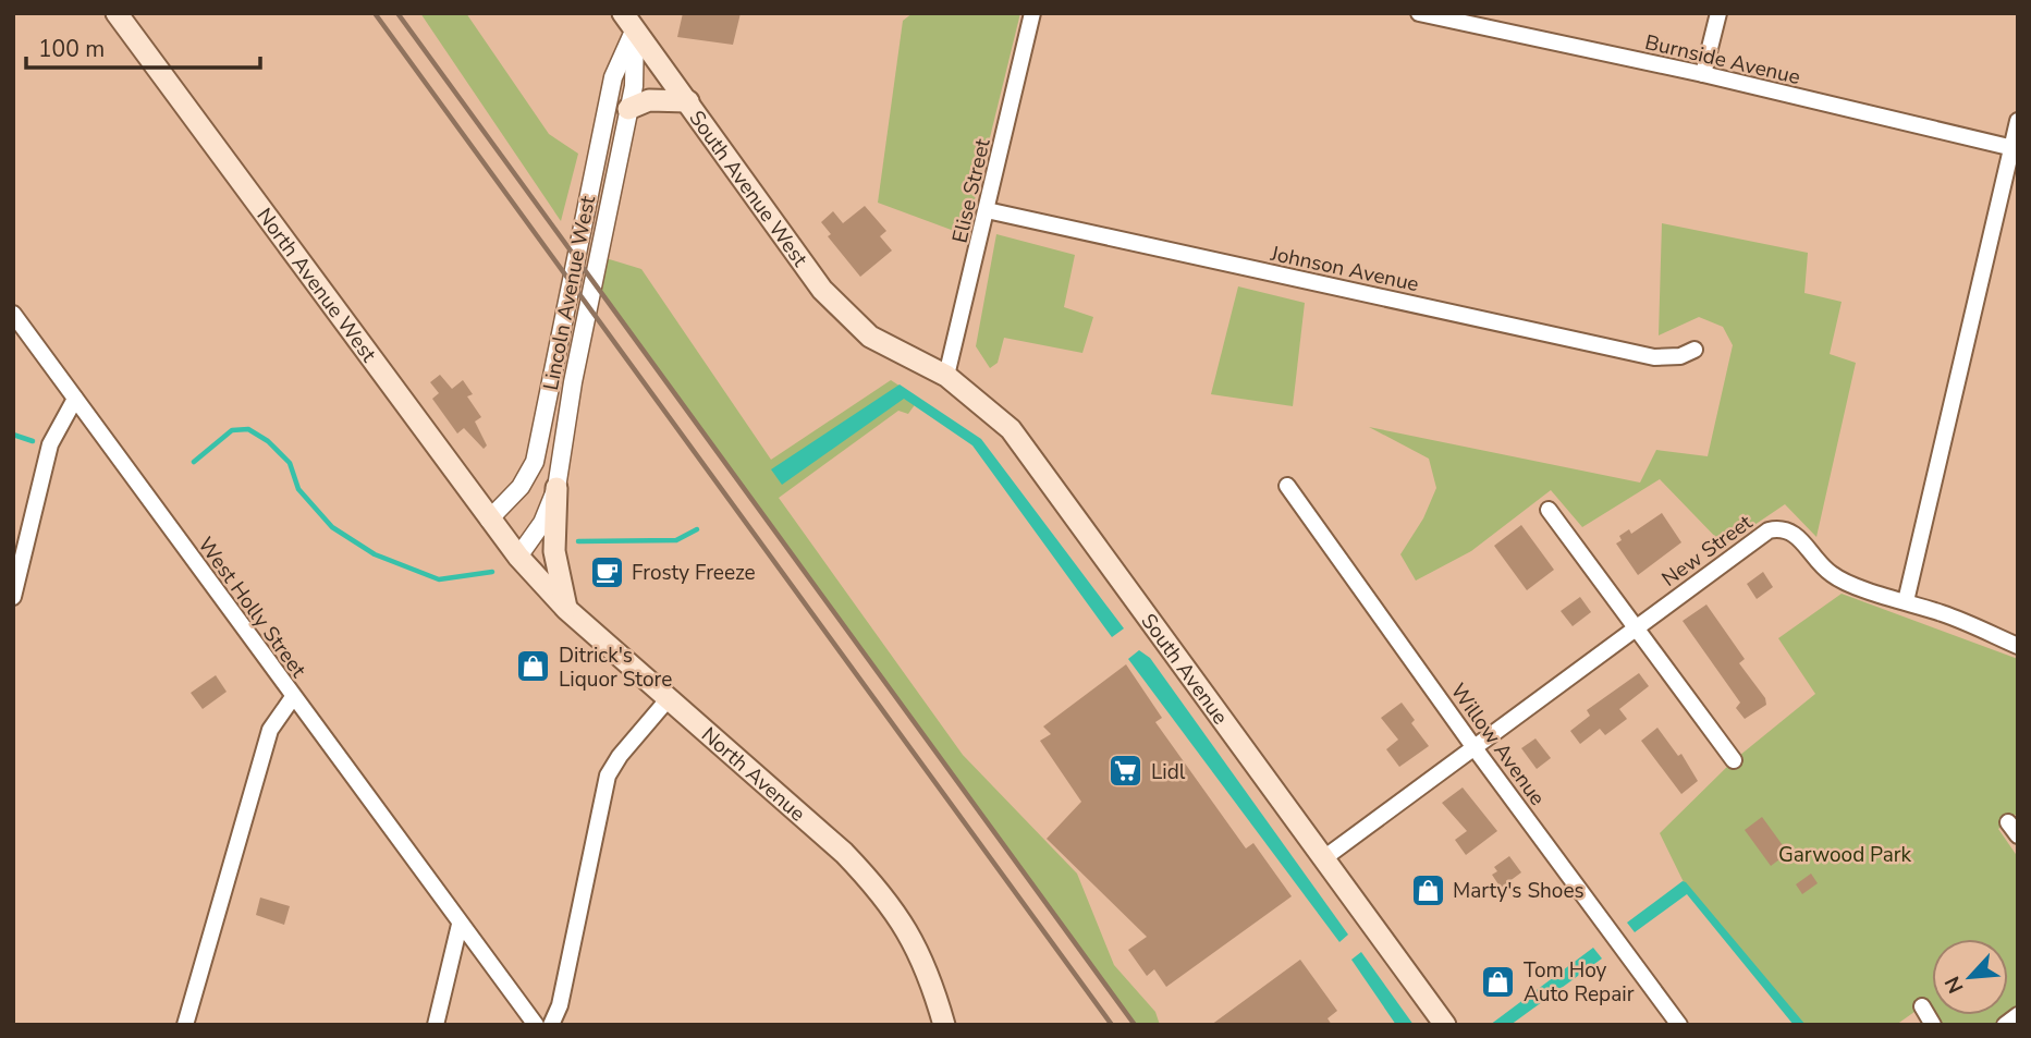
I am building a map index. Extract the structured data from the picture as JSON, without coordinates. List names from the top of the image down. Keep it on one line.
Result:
{"streets":{"main road":["South Avenue West","North Avenue West","South Avenue","North Avenue"],"street":["Burnside Avenue","Elise Street","Johnson Avenue","Lincoln Avenue West","New Street","West Holly Street","Willow Avenue"]},"crossings":[["South Avenue West","Lincoln Avenue West"],["South Avenue West","South Avenue"],["Elise Street","Johnson Avenue"],["Elise Street","South Avenue"],["North Avenue West","Lincoln Avenue West"],["North Avenue West","North Avenue"],["Lincoln Avenue West","North Avenue"],["New Street","South Avenue"],["New Street","Willow Avenue"]],"parks":["Garwood Park"],"places":{"cafe":["Frosty Freeze"],"shop":["Ditrick's Liquor Store","Marty's Shoes","Tom Hoy Auto Repair"],"supermarket":["Lidl"]},"scale_bar":"100 m","north":"bottom left"}
